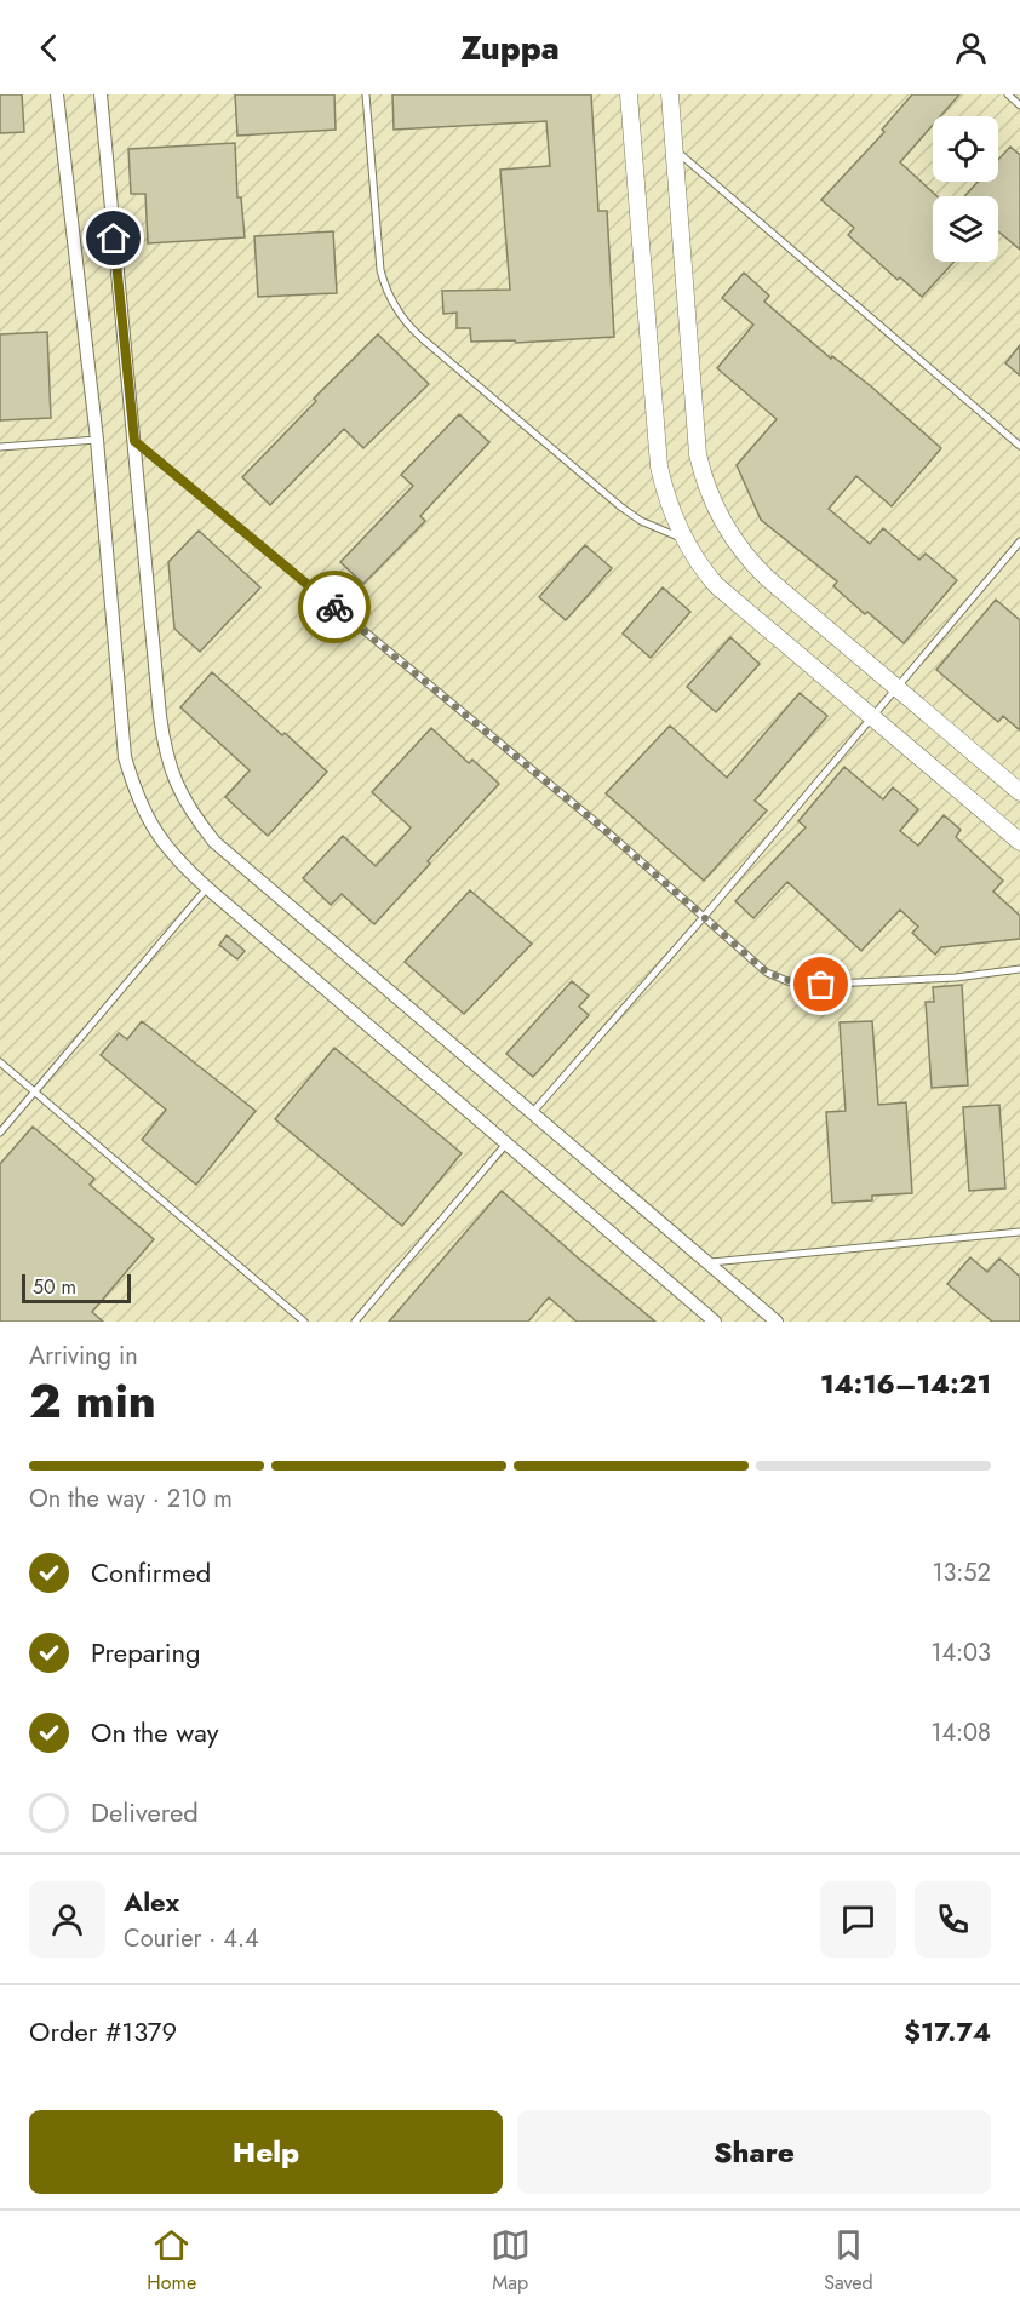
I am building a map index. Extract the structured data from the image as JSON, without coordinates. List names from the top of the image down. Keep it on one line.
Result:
{"scale_bar":"50 m","page":{"header":"Zuppa","scale":"50 m","heading":["2 min","Arriving in","14:16–14:21"],"panel":["Alex","Courier · 4.4","Order #1379","$17.74"],"bar":"On the way · 210 m","list":[["Confirmed","13:52"],["Preparing","14:03"],["On the way","14:08"],"Delivered"],"buttons":["Help","Share"],"tabs":["Home","Map","Saved"]}}
